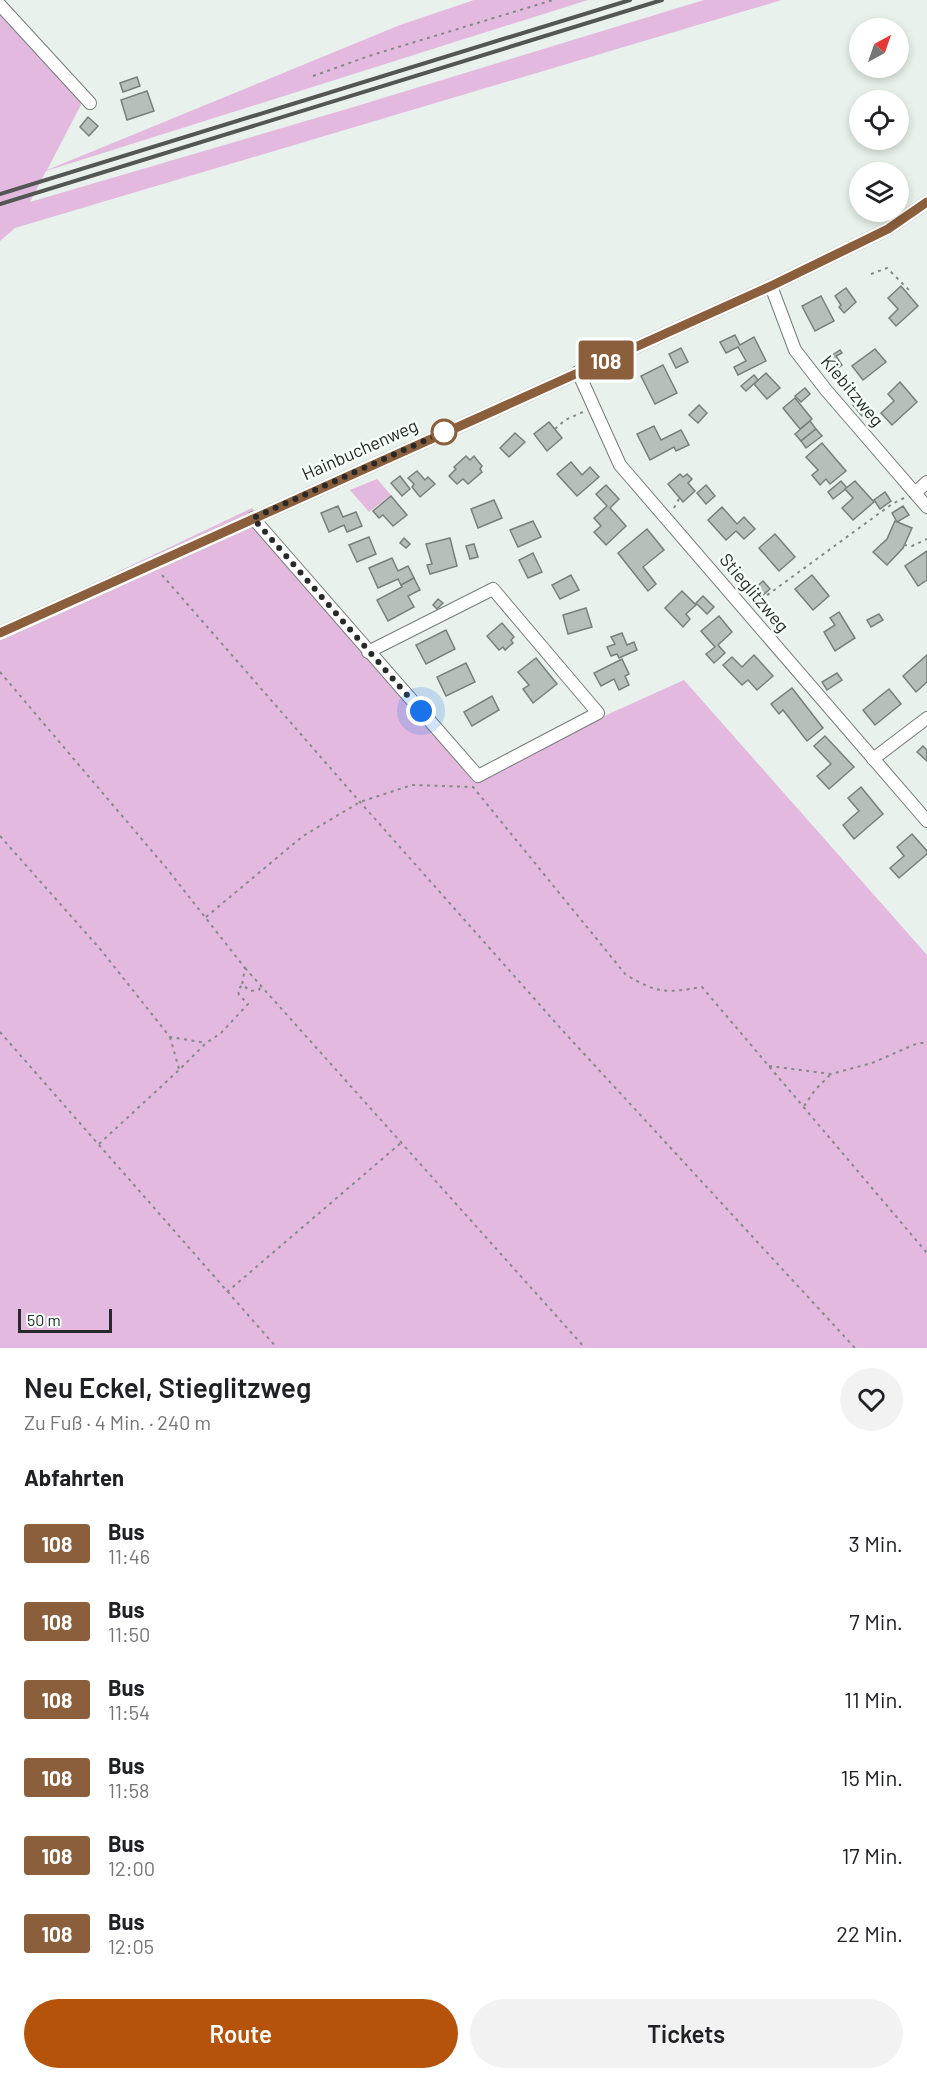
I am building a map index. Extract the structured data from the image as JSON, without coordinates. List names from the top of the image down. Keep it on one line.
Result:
{"streets":{"street":["Kiebitzweg","Hainbuchenweg","Stieglitzweg"]},"crossings":[["Kiebitzweg","Hainbuchenweg"],["Hainbuchenweg","Stieglitzweg"]],"lines":["bus line 108"],"scale_bar":"50 m","north":"top right","page":{"on_map":"108","scale":"50 m","heading":[["Neu Eckel, Stieglitzweg","Zu Fuß · 4 Min. · 240 m"],"Abfahrten"],"list":[{"mark":"108","name":"Bus","note":"11:46","value":"3 Min."},{"mark":"108","name":"Bus","note":"11:50","value":"7 Min."},{"mark":"108","name":"Bus","note":"11:54","value":"11 Min."},{"mark":"108","name":"Bus","note":"11:58","value":"15 Min."},{"mark":"108","name":"Bus","note":"12:00","value":"17 Min."},{"mark":"108","name":"Bus","note":"12:05","value":"22 Min."}],"buttons":["Route","Tickets"]}}
